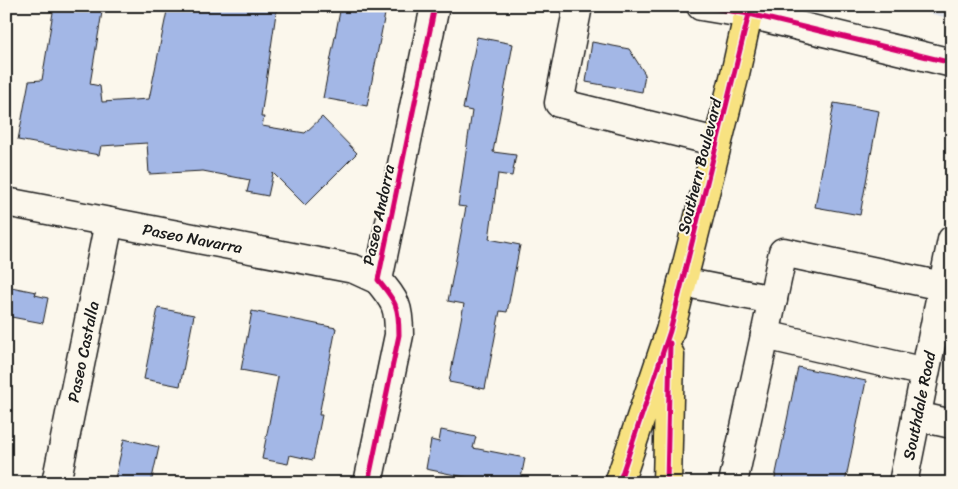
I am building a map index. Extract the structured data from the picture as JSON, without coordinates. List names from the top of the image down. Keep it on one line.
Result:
{"streets":{"main road":["Southern Boulevard"],"street":["Paseo Andorra","Paseo Navarra","Paseo Castalla","Southdale Road"]},"crossings":[["Paseo Andorra","Paseo Navarra"],["Paseo Navarra","Paseo Castalla"]]}
